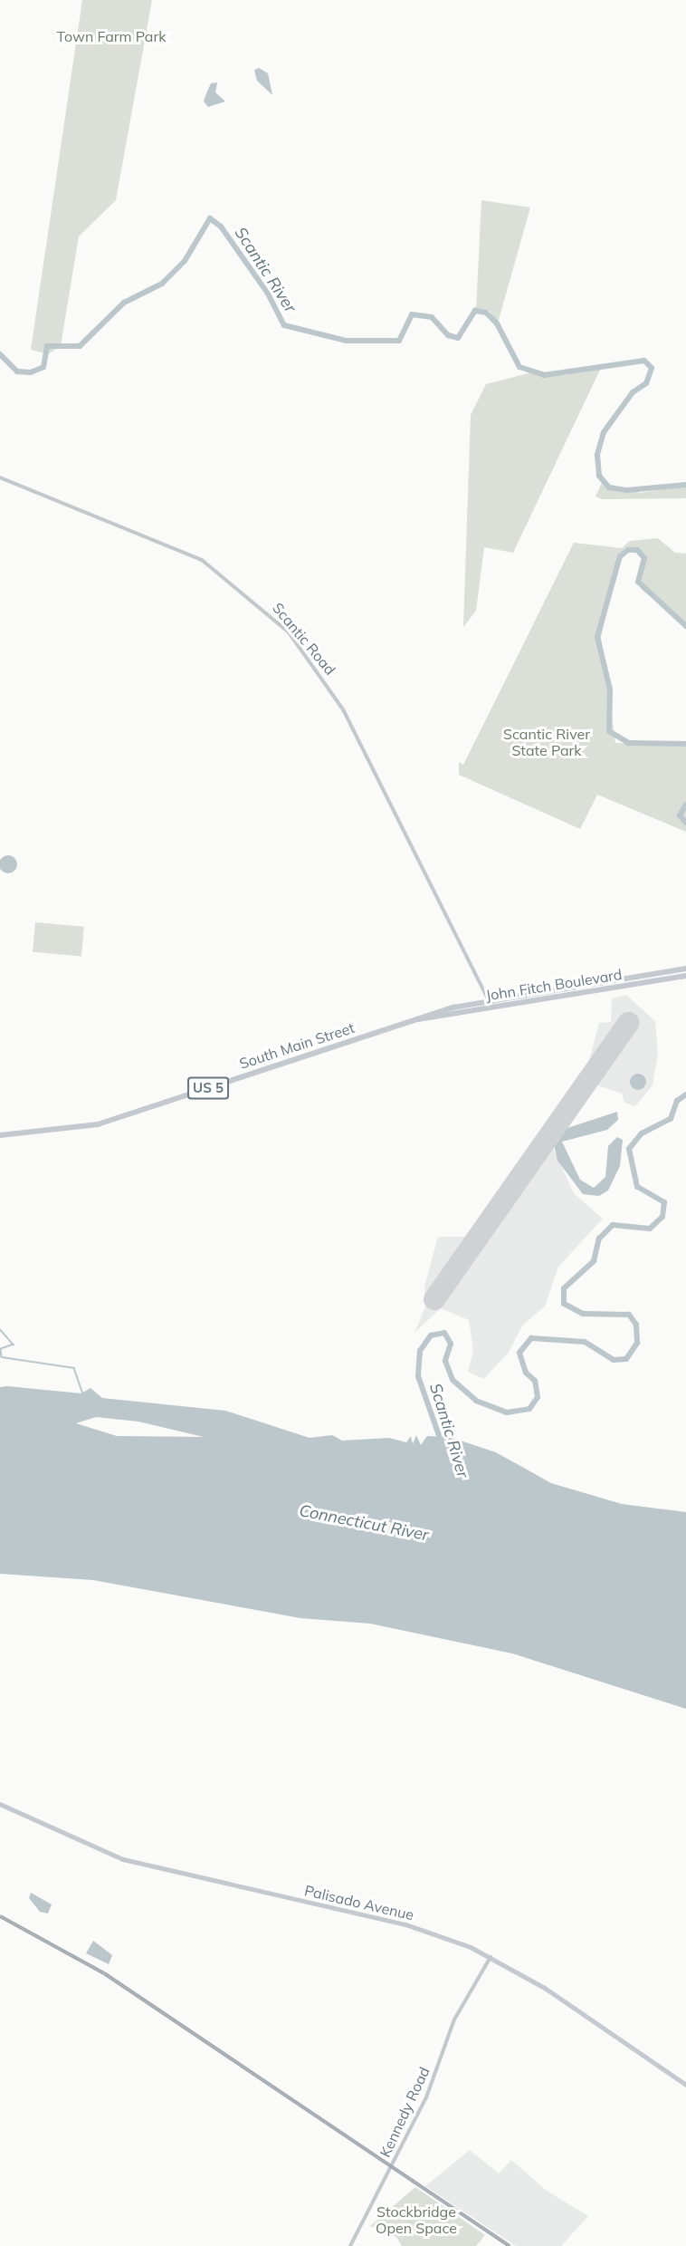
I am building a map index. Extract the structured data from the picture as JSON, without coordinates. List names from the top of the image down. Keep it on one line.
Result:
{"streets":{"highway":["John Fitch Boulevard","South Main Street","US 5"],"main road":["Palisado Avenue"],"street":["Scantic Road","Kennedy Road"]},"crossings":[["Scantic Road","John Fitch Boulevard"],["John Fitch Boulevard","South Main Street"],["Palisado Avenue","Kennedy Road"]],"water":["Scantic River","Connecticut River"],"parks":["Town Farm Park","Scantic River State Park","Stockbridge Open Space"]}
